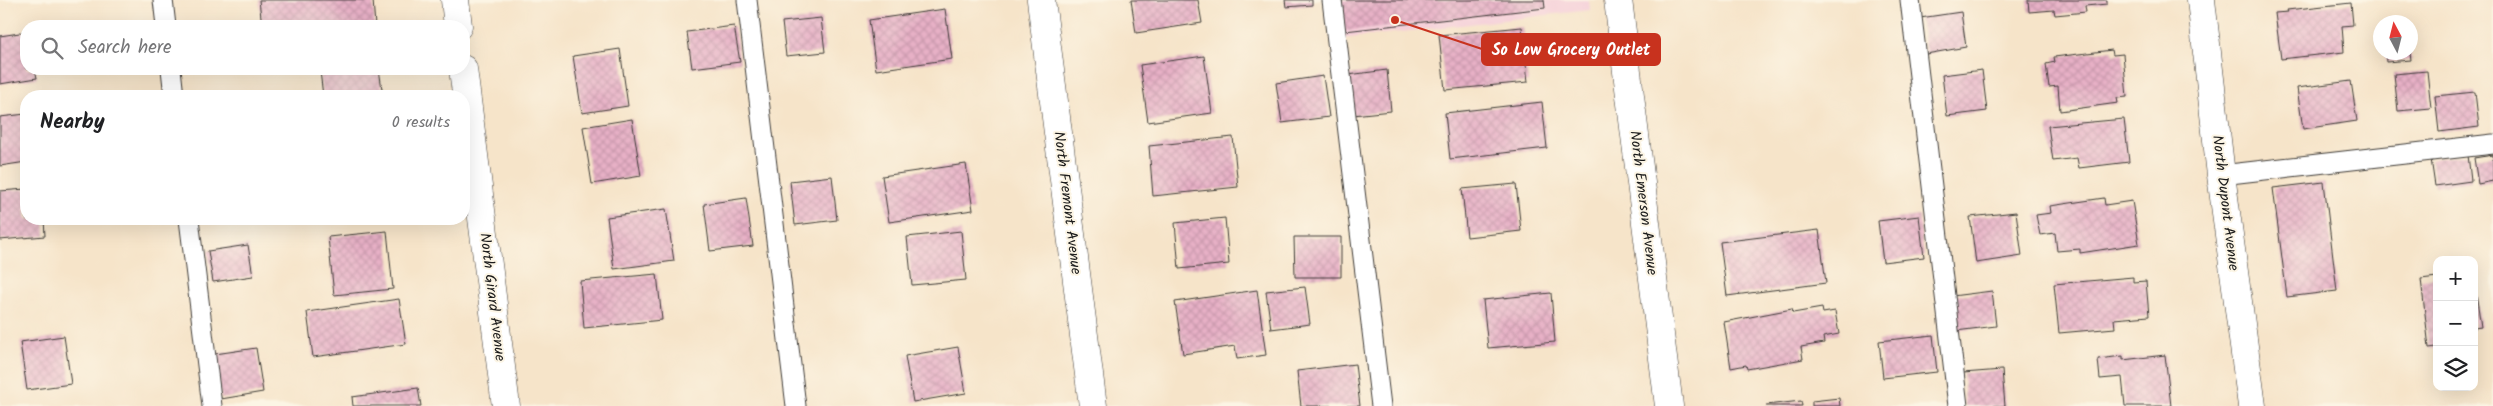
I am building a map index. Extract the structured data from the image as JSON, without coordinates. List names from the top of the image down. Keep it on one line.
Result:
{"streets":{"street":["North Fremont Avenue","North Emerson Avenue","North Dupont Avenue","North Girard Avenue"]},"places":["So Low Grocery Outlet"],"north":"top","page":{"search":"Search here","heading":["Nearby","0 results"],"map_buttons":["+","−"]}}
